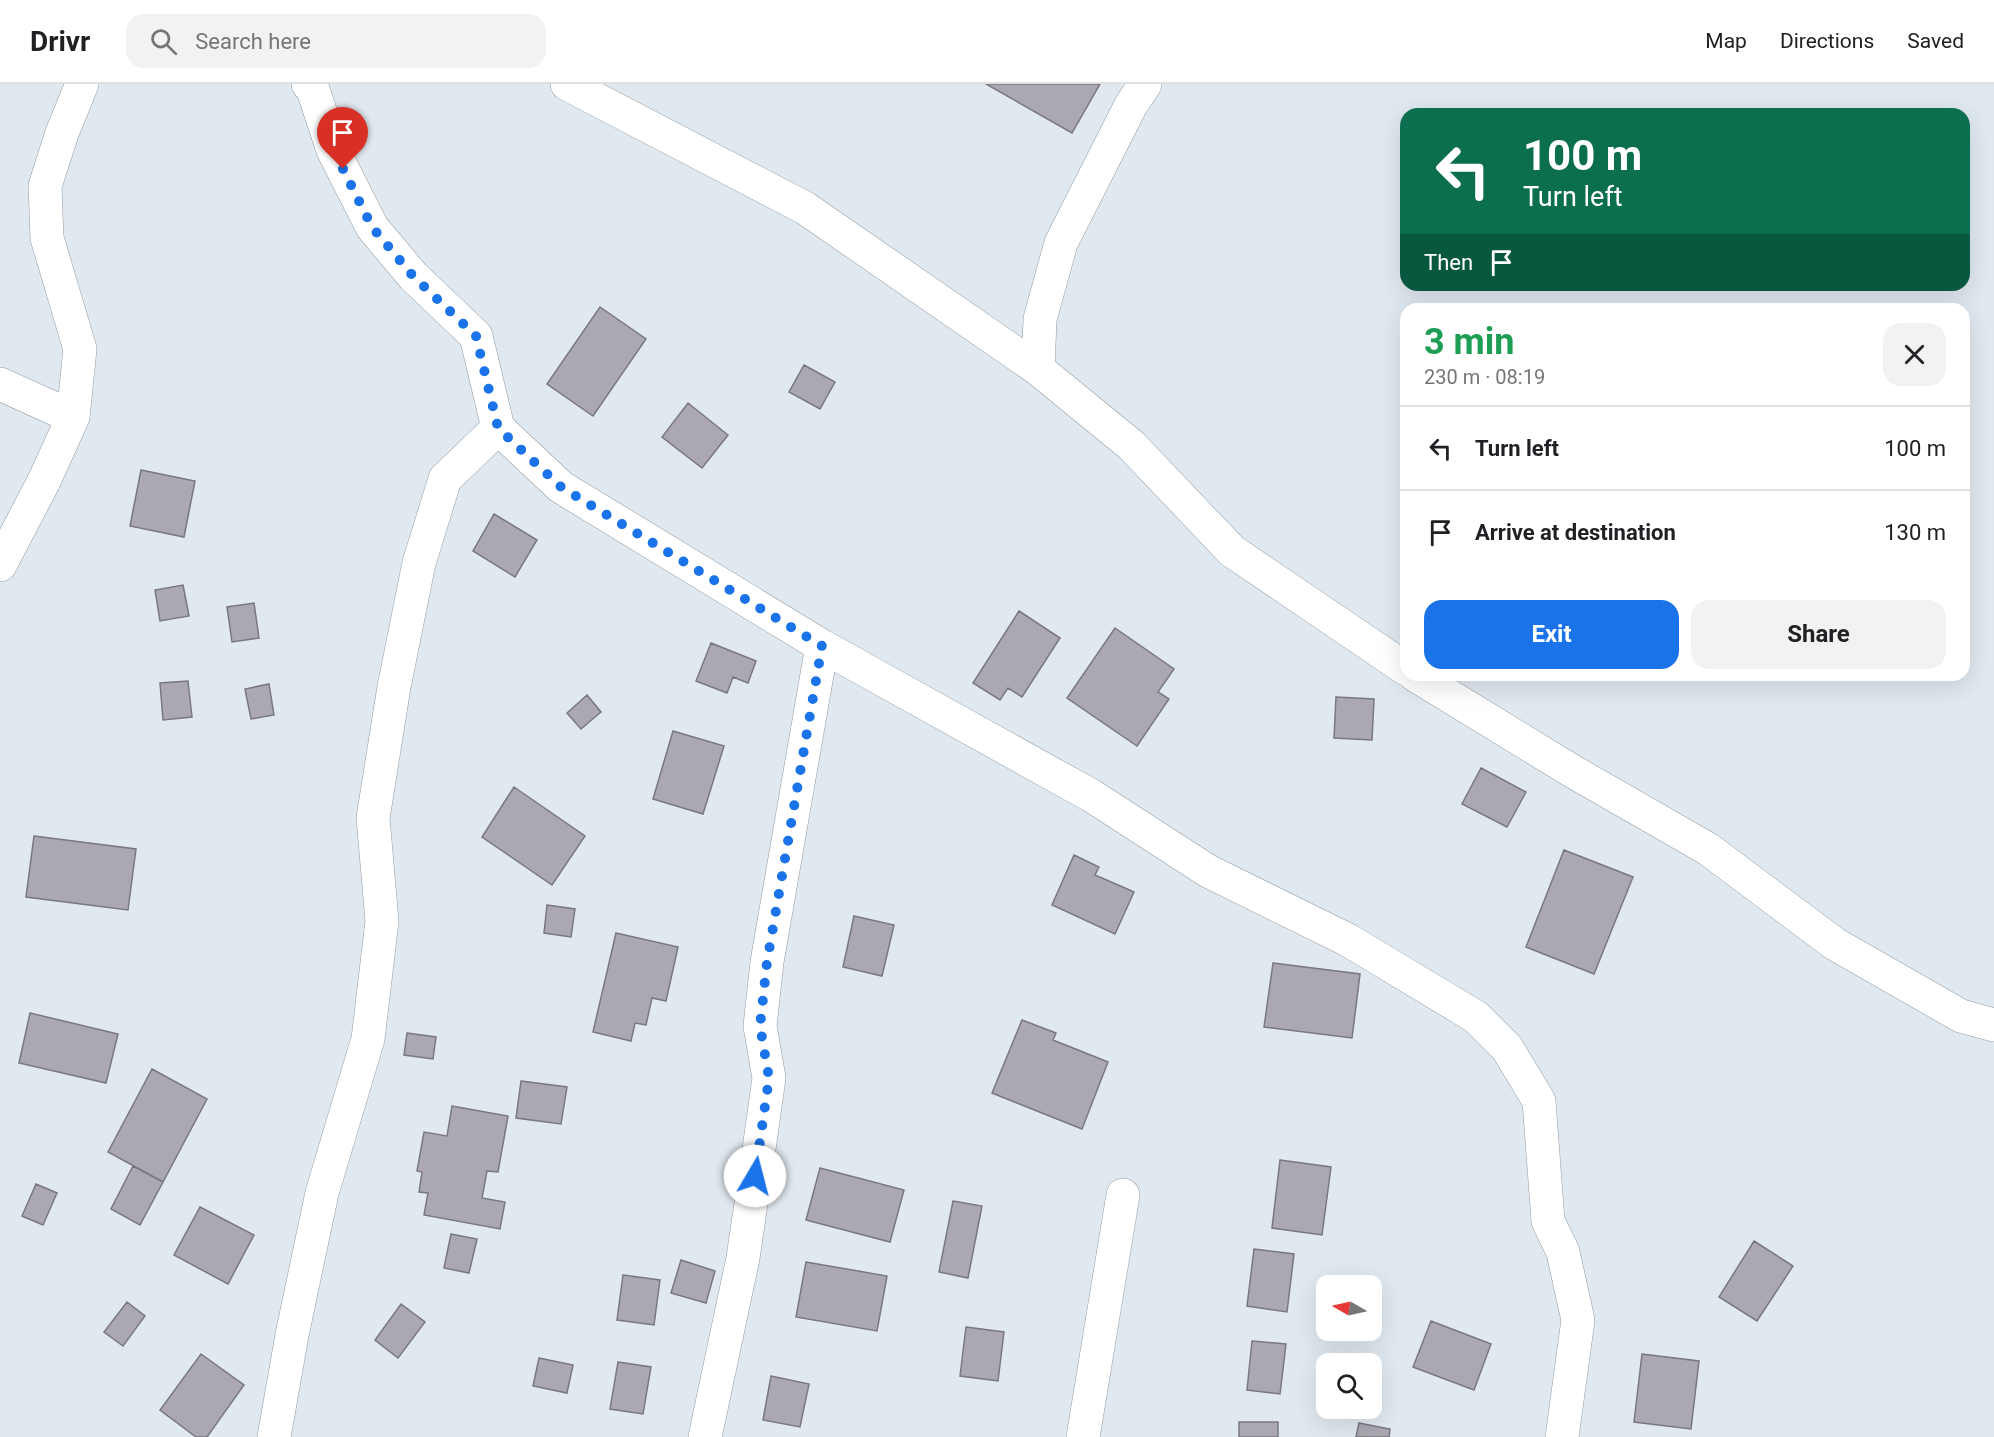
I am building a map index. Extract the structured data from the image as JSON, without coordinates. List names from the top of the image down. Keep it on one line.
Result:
{"north":"left","page":{"header":"Drivr","search":"Search here","nav":["Map","Directions","Saved"],"turn":["100 m","Turn left"],"then":"Then","heading":["3 min","230 m · 08:19"],"list":[{"name":"Turn left","value":"100 m"},{"name":"Arrive at destination","value":"130 m"}],"buttons":["Exit","Share"]}}
